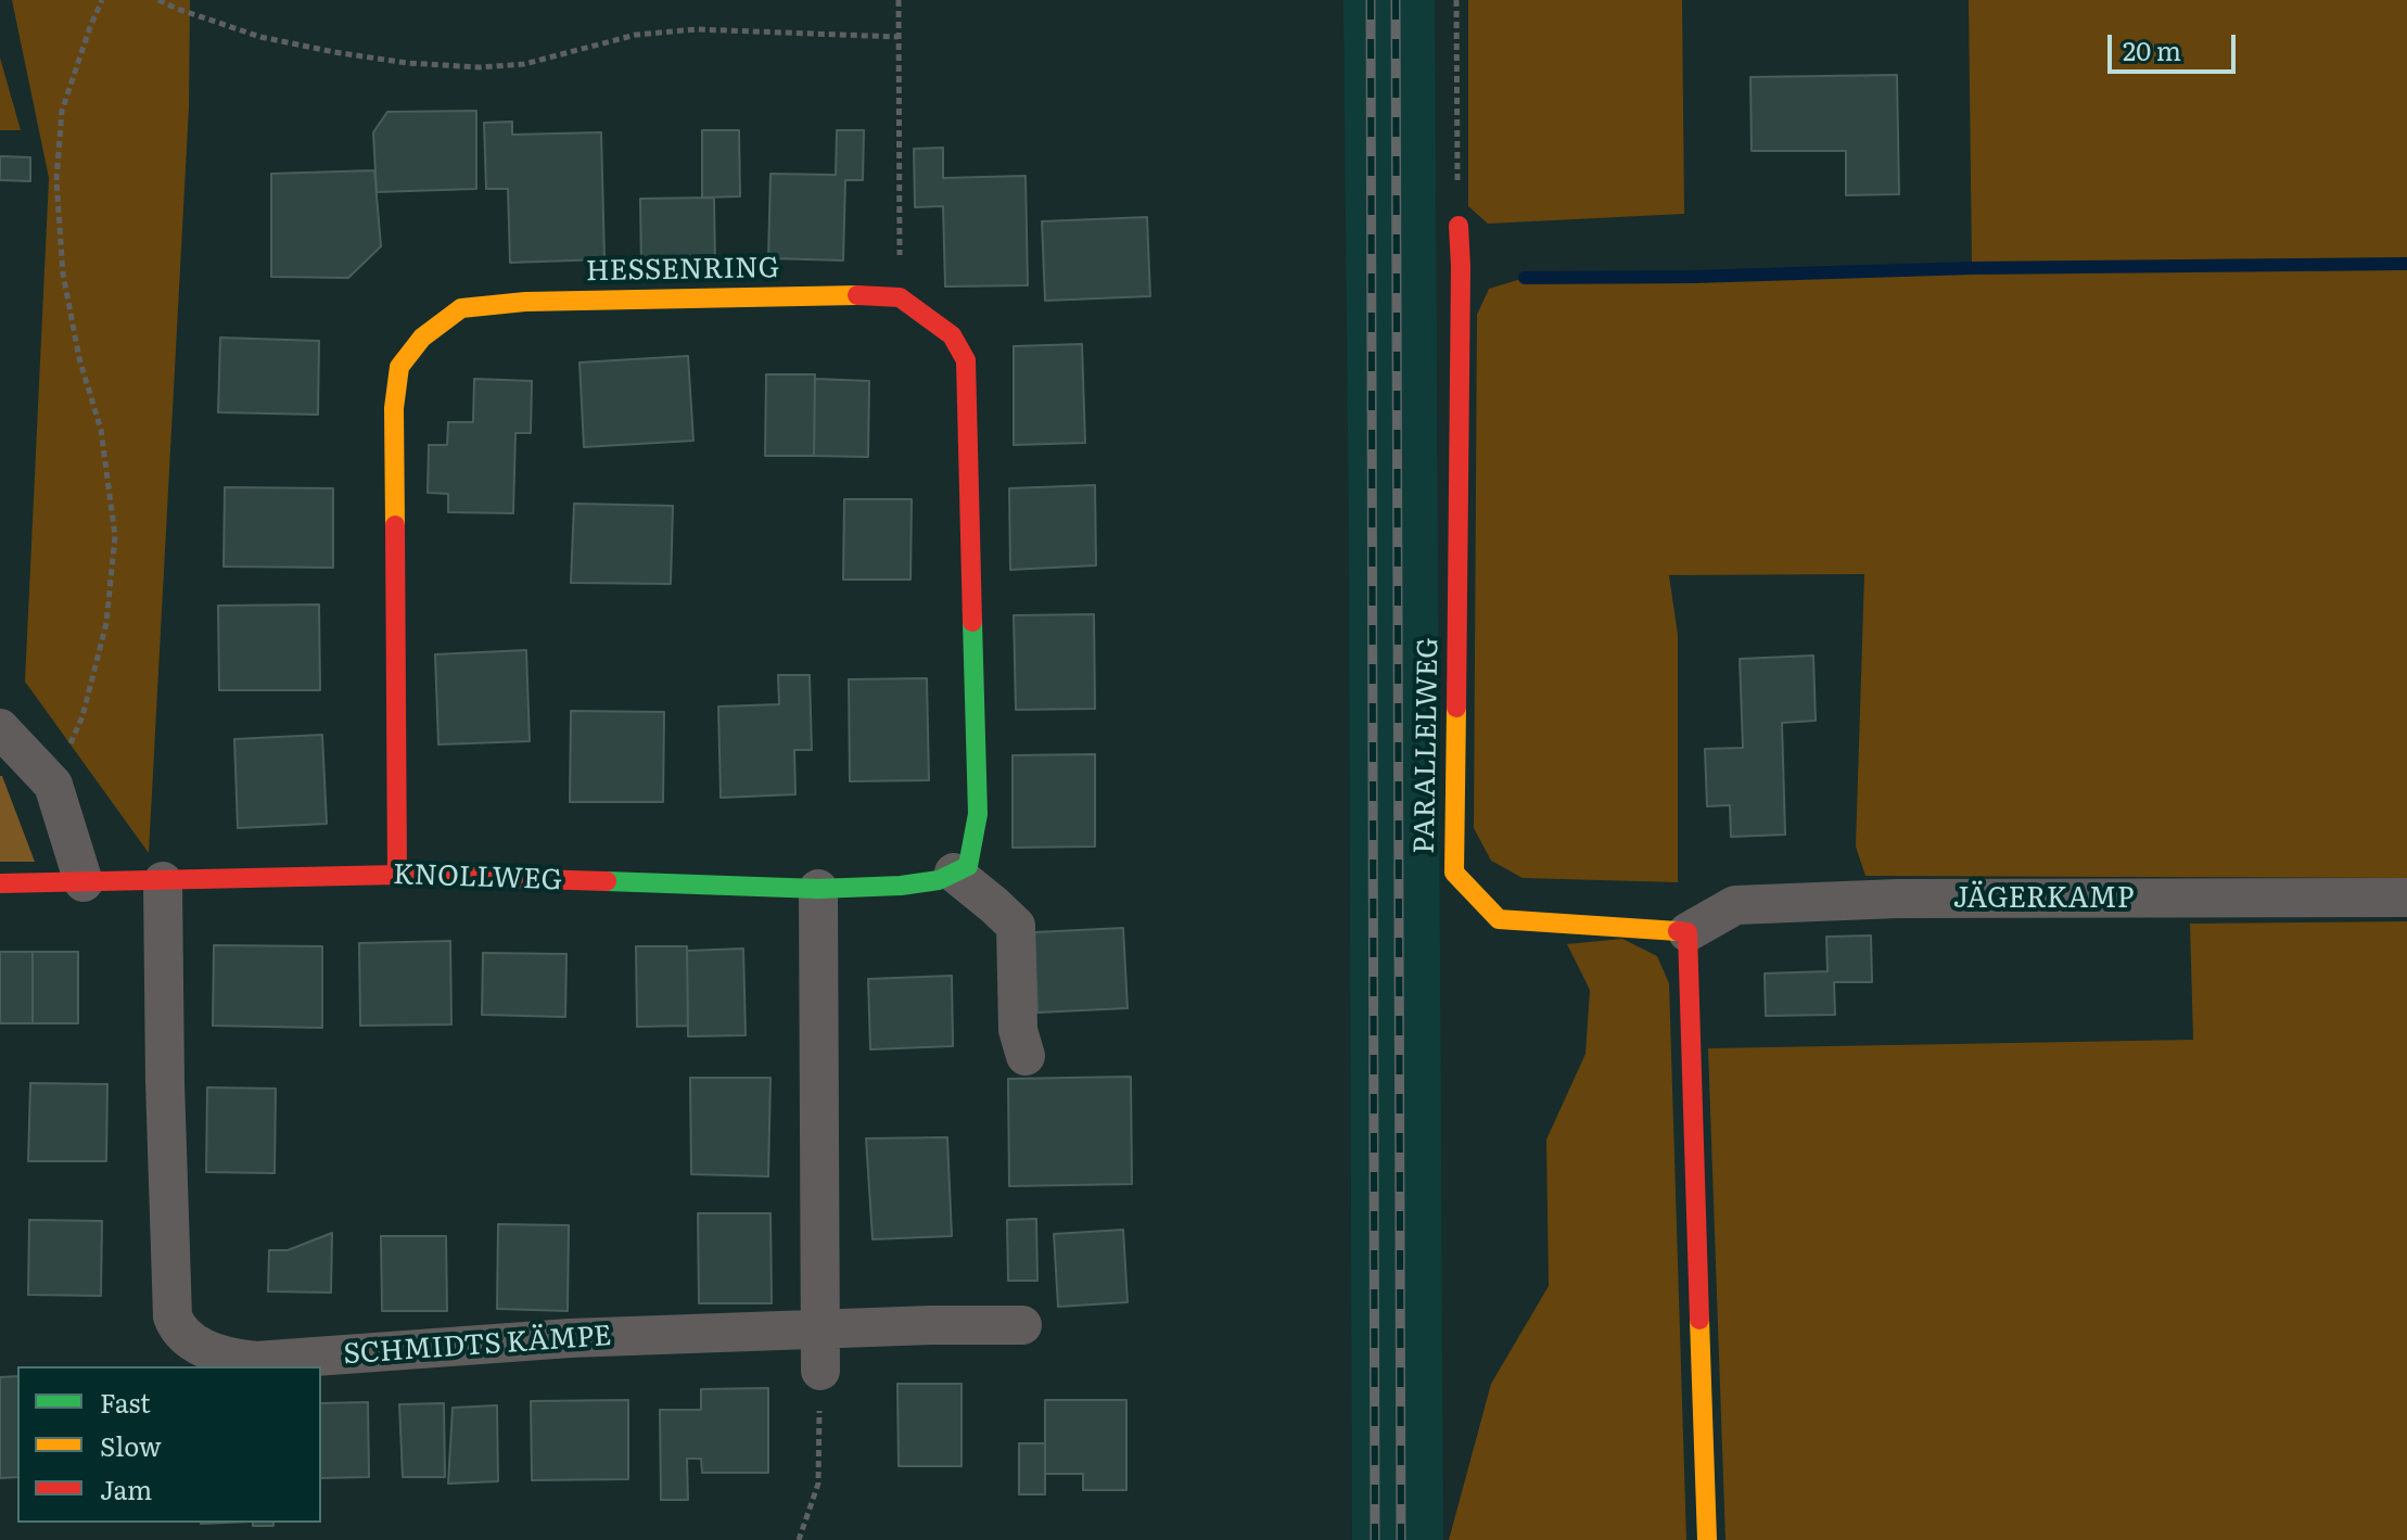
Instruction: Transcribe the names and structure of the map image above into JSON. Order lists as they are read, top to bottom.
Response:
{
  "streets": {
    "street": [
      "HESSENRING",
      "PARALLELWEG",
      "KNOLLWEG",
      "JÄGERKAMP",
      "SCHMIDTS KÄMPE"
    ]
  },
  "crossings": [
    ["HESSENRING", "KNOLLWEG"],
    ["PARALLELWEG", "JÄGERKAMP"],
    ["KNOLLWEG", "SCHMIDTS KÄMPE"]
  ],
  "legend": ["Fast", "Slow", "Jam"],
  "scale_bar": "20 m"
}
